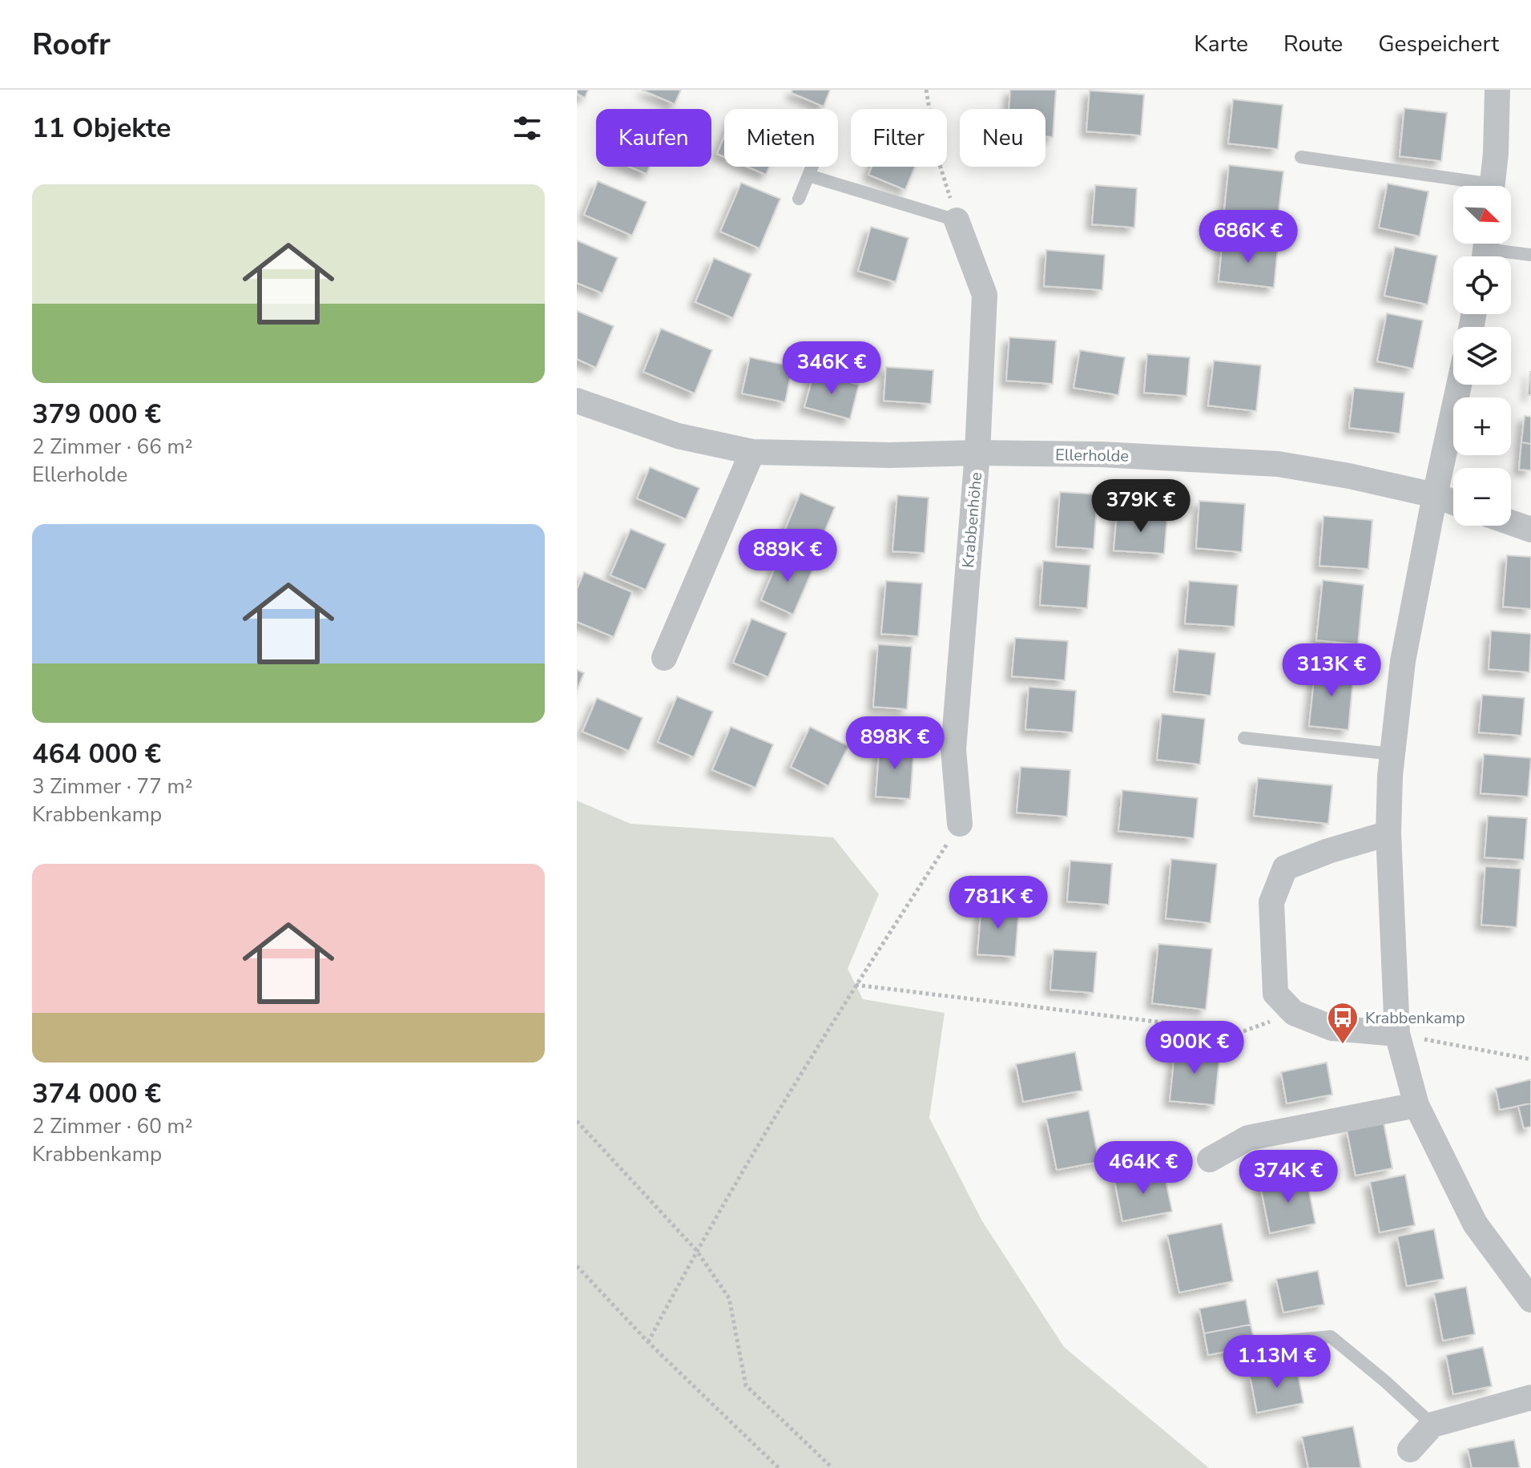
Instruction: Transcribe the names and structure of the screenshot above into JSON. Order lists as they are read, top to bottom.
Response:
{
  "streets": {
    "street": ["Ellerholde", "Krabbenhöhe"]
  },
  "crossings": [
    ["Ellerholde", "Krabbenhöhe"]
  ],
  "places": {
    "bus stop": ["Krabbenkamp"]
  },
  "north": "bottom right",
  "page": {
    "header": "Roofr",
    "nav": ["Karte", "Route", "Gespeichert"],
    "heading": "11 Objekte",
    "chip": [
      "Kaufen",
      "Mieten",
      "Filter",
      "Neu"
    ],
    "list": [
      {
        "name": "379 000 €",
        "note": "2 Zimmer · 66 m² · Ellerholde"
      },
      {
        "name": "464 000 €",
        "note": "3 Zimmer · 77 m² · Krabbenkamp"
      },
      {
        "name": "374 000 €",
        "note": "2 Zimmer · 60 m² · Krabbenkamp"
      }
    ],
    "map_buttons": ["+", "−"],
    "price": [
      "686K €",
      "346K €",
      "379K €",
      "889K €",
      "313K €",
      "898K €",
      "781K €",
      "900K €",
      "464K €",
      "374K €",
      "1.13M €"
    ]
  }
}
